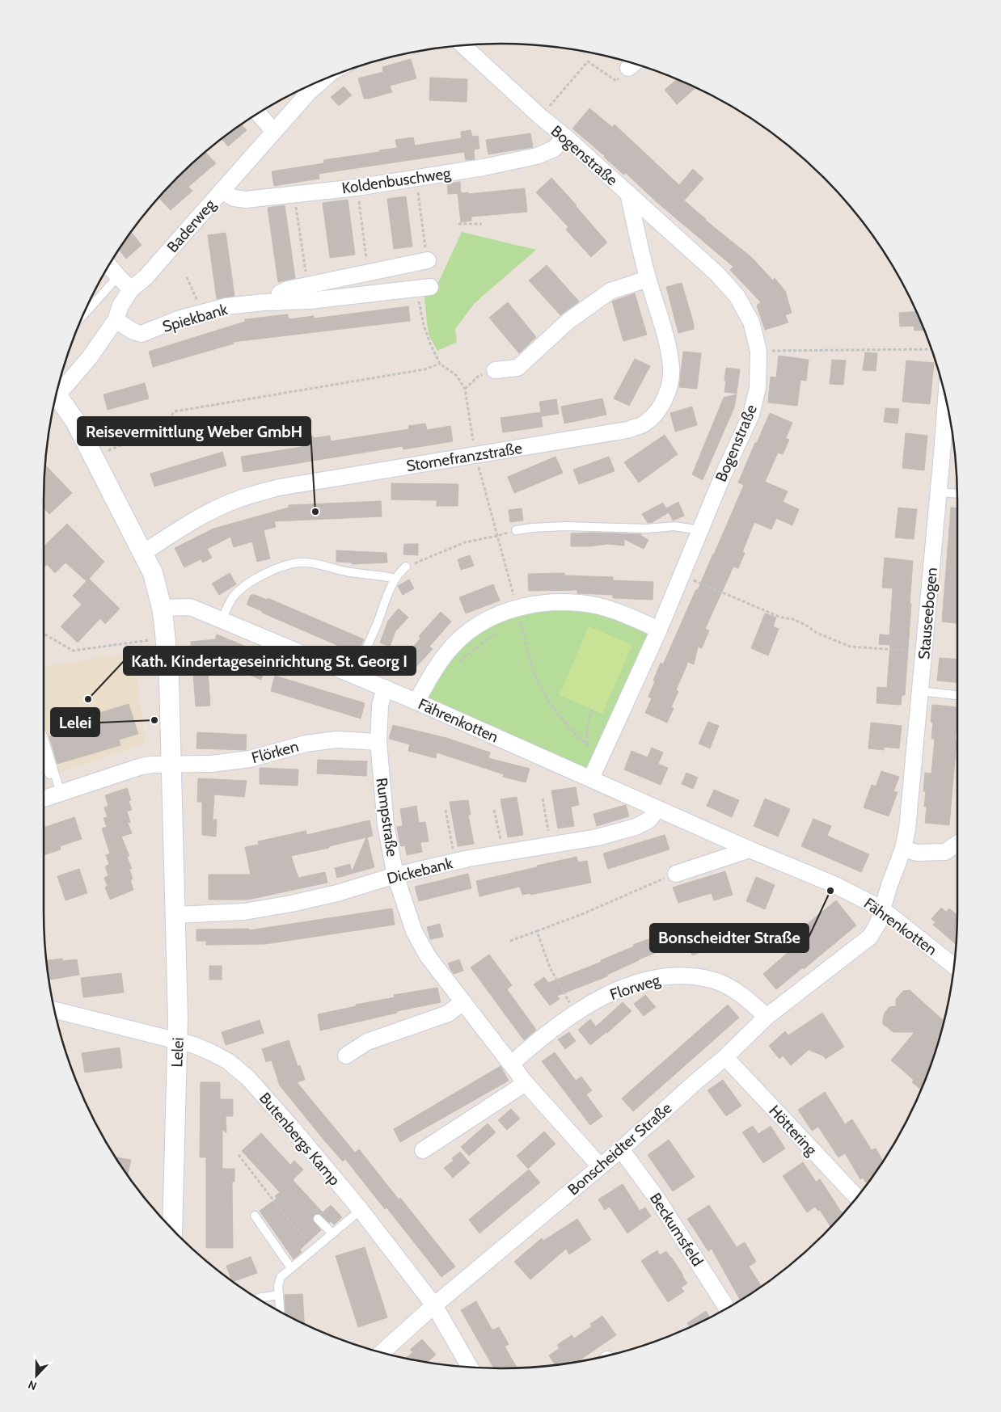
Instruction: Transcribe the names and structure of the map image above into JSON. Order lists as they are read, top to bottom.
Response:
{
  "streets": {
    "street": [
      "Bogenstraße",
      "Koldenbuschweg",
      "Baderweg",
      "Spiekbank",
      "Stornefranzstraße",
      "Stauseebogen",
      "Fährenkotten",
      "Flörken",
      "Rumpstraße",
      "Dickebank",
      "Florweg",
      "Lelei",
      "Höttering",
      "Butenbergs Kamp",
      "Bonscheidter Straße",
      "Beckumsfeld"
    ]
  },
  "crossings": [
    ["Bogenstraße", "Koldenbuschweg"],
    ["Bogenstraße", "Stornefranzstraße"],
    ["Bogenstraße", "Fährenkotten"],
    ["Koldenbuschweg", "Baderweg"],
    ["Baderweg", "Spiekbank"],
    ["Stornefranzstraße", "Lelei"],
    ["Stauseebogen", "Bonscheidter Straße"],
    ["Fährenkotten", "Rumpstraße"],
    ["Fährenkotten", "Dickebank"],
    ["Fährenkotten", "Lelei"],
    ["Fährenkotten", "Bonscheidter Straße"],
    ["Flörken", "Rumpstraße"],
    ["Flörken", "Lelei"],
    ["Rumpstraße", "Dickebank"],
    ["Rumpstraße", "Florweg"],
    ["Rumpstraße", "Bonscheidter Straße"],
    ["Dickebank", "Lelei"],
    ["Florweg", "Bonscheidter Straße"],
    ["Lelei", "Butenbergs Kamp"],
    ["Höttering", "Bonscheidter Straße"],
    ["Butenbergs Kamp", "Bonscheidter Straße"],
    ["Bonscheidter Straße", "Beckumsfeld"]
  ],
  "places": [
    "Reisevermittlung Weber GmbH",
    "Kath. Kindertageseinrichtung St. Georg I",
    "Lelei",
    "Bonscheidter Straße"
  ],
  "north": "bottom"
}
